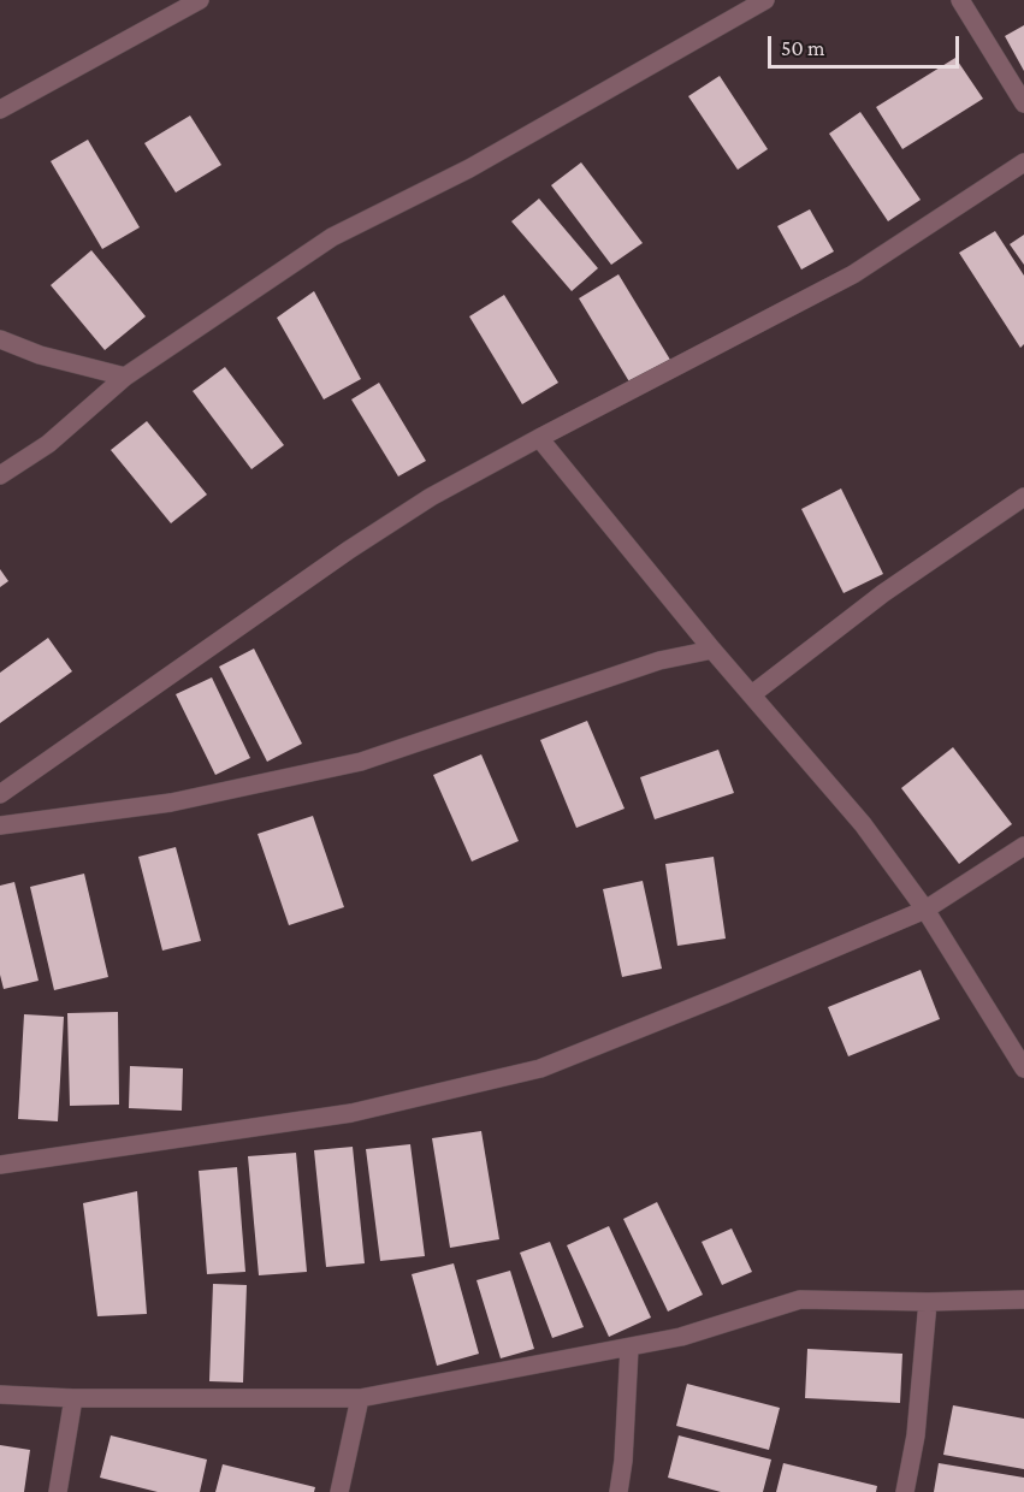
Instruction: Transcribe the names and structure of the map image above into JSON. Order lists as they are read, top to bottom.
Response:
{
  "scale_bar": "50 m"
}
